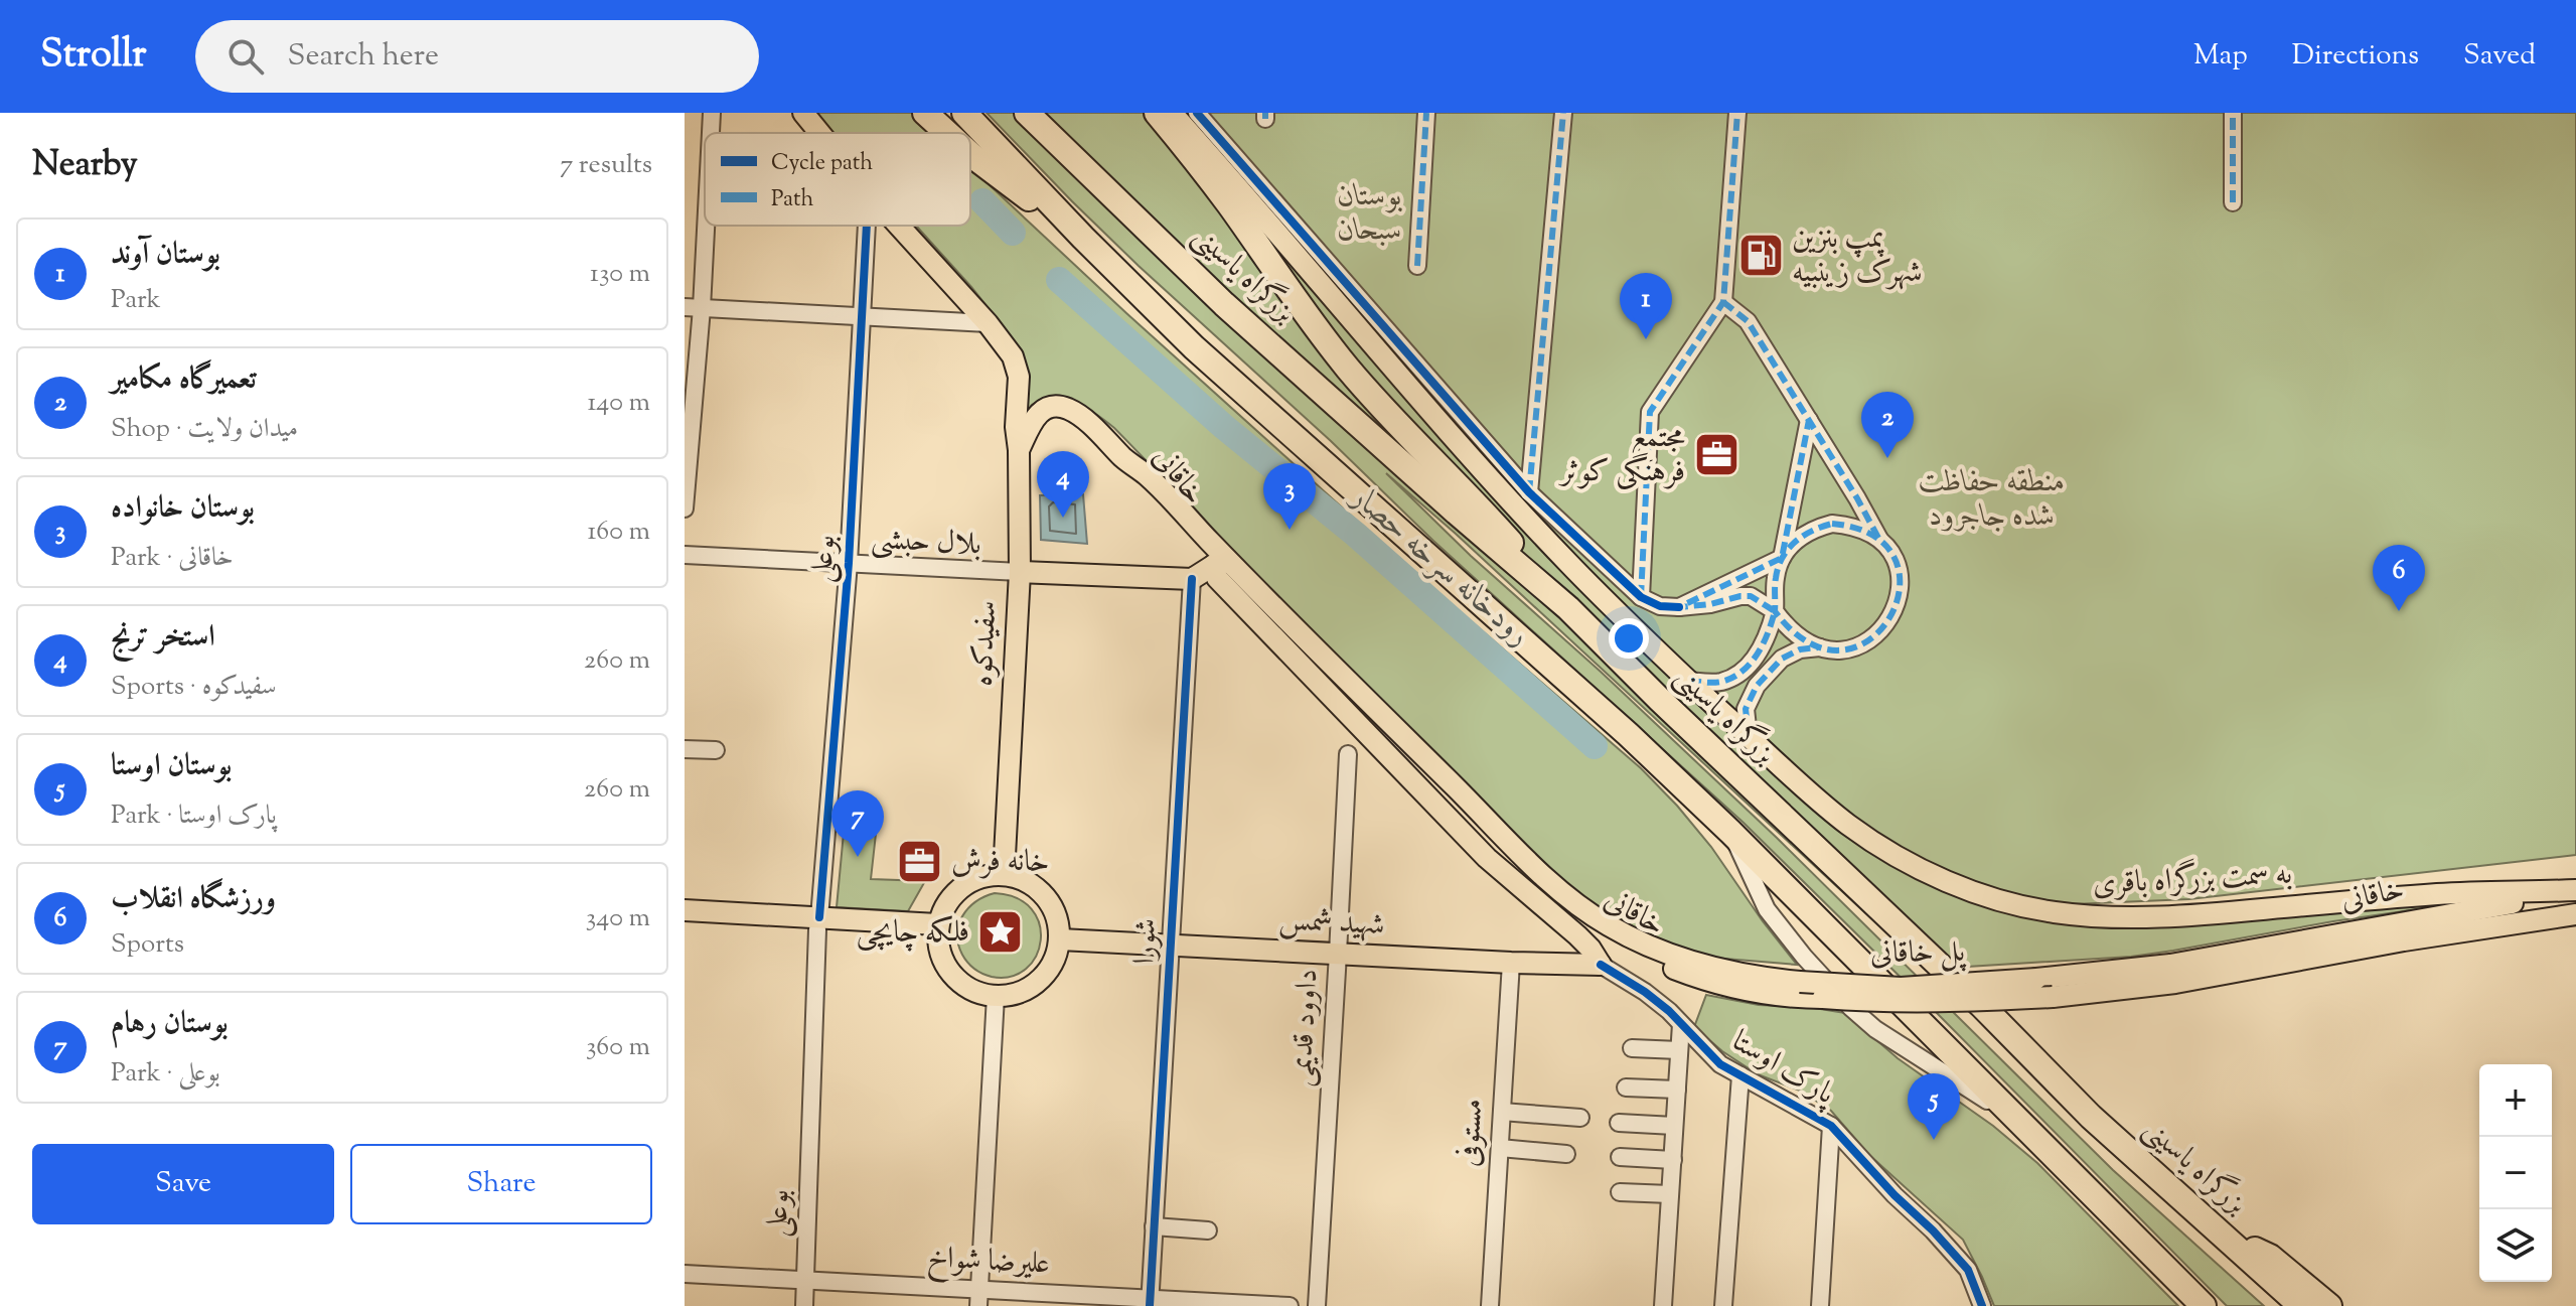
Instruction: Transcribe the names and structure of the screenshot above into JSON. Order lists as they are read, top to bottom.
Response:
{
  "streets": {
    "highway": ["بزرگراه یاسینی"],
    "main road": [
      "خاقانی",
      "بلال حبشی",
      "سفیدکوه",
      "به سمت بزرگراه باقری",
      "شهید شمس",
      "پل خاقانی"
    ],
    "street": [
      "بوعلی",
      "شورا",
      "داوود قدیمی",
      "پارک اوستا",
      "مستوفی",
      "علیرضا شواخ"
    ]
  },
  "crossings": [
    ["خاقانی", "به سمت بزرگراه باقری"],
    ["خاقانی", "پل خاقانی"],
    ["بلال حبشی", "بوعلی"],
    ["بلال حبشی", "سفیدکوه"],
    ["بلال حبشی", "شورا"],
    ["بوعلی", "علیرضا شواخ"],
    ["سفیدکوه", "شهید شمس"],
    ["شهید شمس", "شورا"],
    ["شهید شمس", "داوود قدیمی"],
    ["شهید شمس", "پارک اوستا"],
    ["شهید شمس", "مستوفی"],
    ["شورا", "علیرضا شواخ"]
  ],
  "water": ["رودخانه سرخه حصار"],
  "parks": ["بوستان سبحان", "منطقه حفاظت شده جاجرود"],
  "places": {
    "fuel station": ["پمپ بنزین شهرک زینبیه"],
    "office": ["مجتمع فرهنگی کوثر", "خانه فرش"],
    "place": ["فلکه چایچی"]
  },
  "legend": ["Cycle path", "Path"],
  "page": {
    "header": "Strollr",
    "search": "Search here",
    "nav": ["Map", "Directions", "Saved"],
    "heading": ["Nearby", "7 results"],
    "list": [
      {
        "mark": "1",
        "name": "بوستان آوند",
        "note": "Park",
        "value": "130 m"
      },
      {
        "mark": "2",
        "name": "تعمیرگاه مکامیر",
        "note": "Shop · میدان ولایت",
        "value": "140 m"
      },
      {
        "mark": "3",
        "name": "بوستان خانواده",
        "note": "Park · خاقانی",
        "value": "160 m"
      },
      {
        "mark": "4",
        "name": "استخر ترنج",
        "note": "Sports · سفیدکوه",
        "value": "260 m"
      },
      {
        "mark": "5",
        "name": "بوستان اوستا",
        "note": "Park · پارک اوستا",
        "value": "260 m"
      },
      {
        "mark": "6",
        "name": "ورزشگاه انقلاب",
        "note": "Sports",
        "value": "340 m"
      },
      {
        "mark": "7",
        "name": "بوستان رهام",
        "note": "Park · بوعلی",
        "value": "360 m"
      }
    ],
    "pins": [
      "1",
      "2",
      "4",
      "3",
      "6",
      "7",
      "5"
    ],
    "map_buttons": ["+", "−"],
    "buttons": ["Save", "Share"]
  }
}
